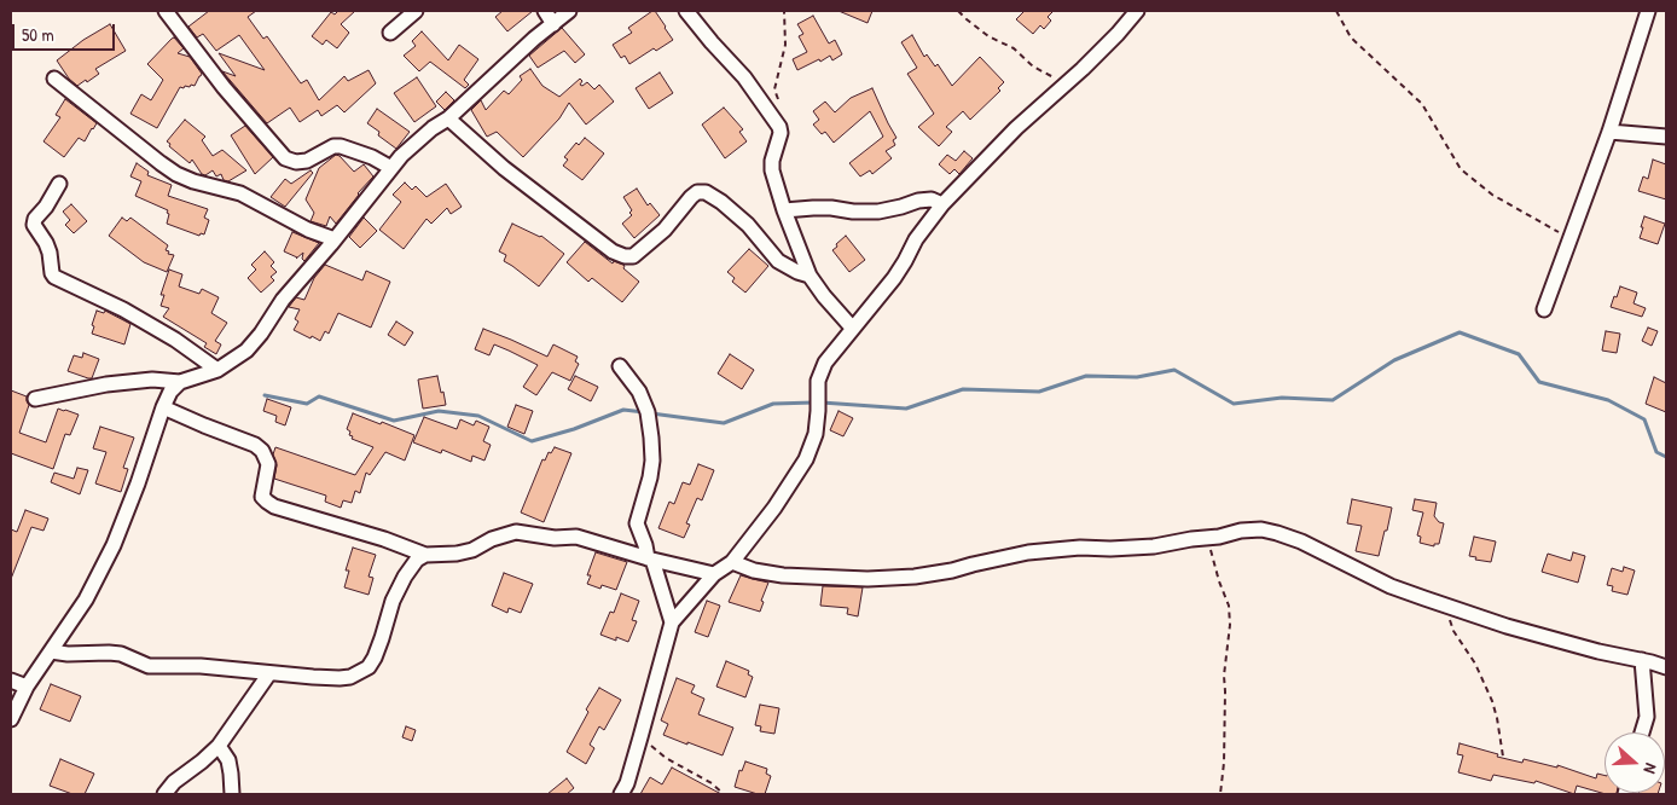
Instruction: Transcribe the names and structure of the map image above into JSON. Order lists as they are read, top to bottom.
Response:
{
  "scale_bar": "50 m",
  "north": "right"
}
